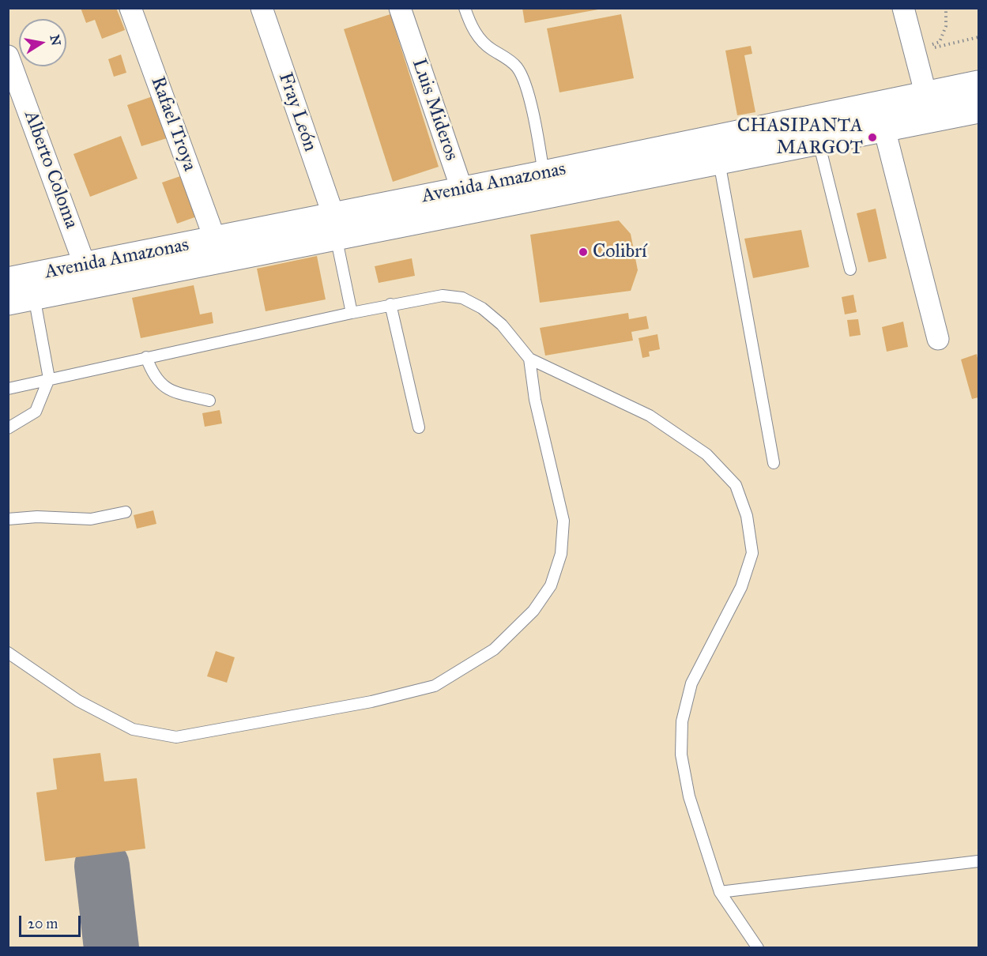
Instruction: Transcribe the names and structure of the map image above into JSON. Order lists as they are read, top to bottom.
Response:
{
  "streets": {
    "main road": ["Avenida Amazonas"],
    "street": [
      "Luis Mideros",
      "Fray León",
      "Rafael Troya",
      "Alberto Coloma"
    ]
  },
  "crossings": [
    ["Luis Mideros", "Avenida Amazonas"],
    ["Fray León", "Avenida Amazonas"],
    ["Rafael Troya", "Avenida Amazonas"],
    ["Alberto Coloma", "Avenida Amazonas"]
  ],
  "places": ["CHASIPANTA MARGOT", "Colibrí"],
  "scale_bar": "20 m",
  "north": "right"
}
